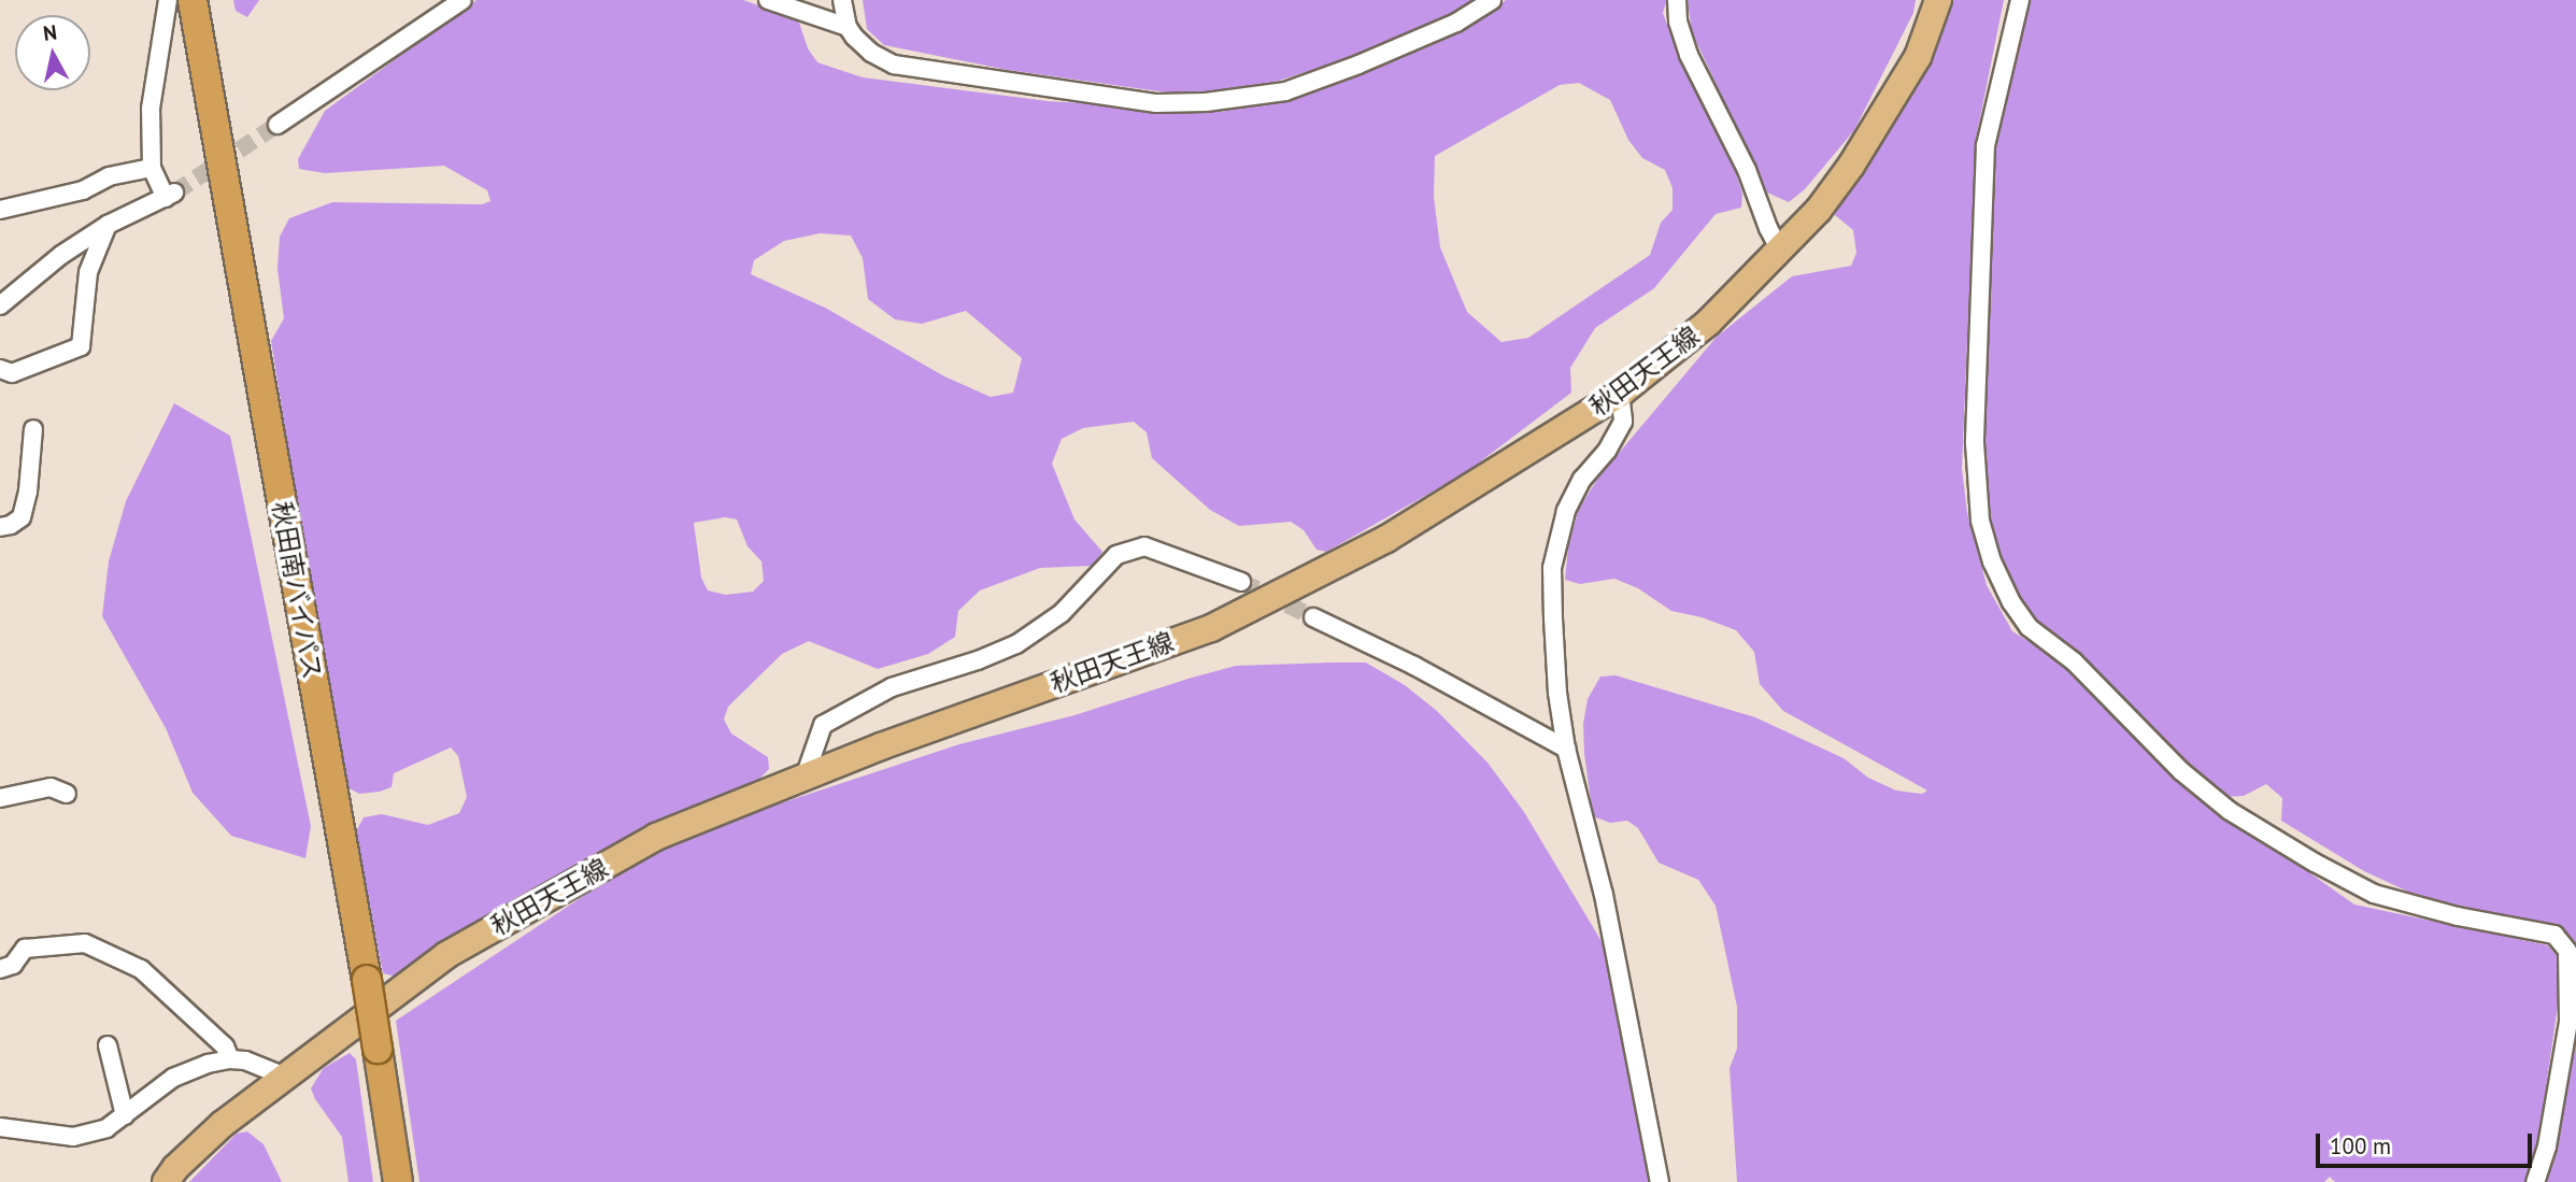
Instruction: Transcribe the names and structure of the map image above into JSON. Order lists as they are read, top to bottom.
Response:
{
  "streets": {
    "highway": ["秋田南バイパス"],
    "main road": ["秋田天王線"]
  },
  "scale_bar": "100 m",
  "north": "top"
}
